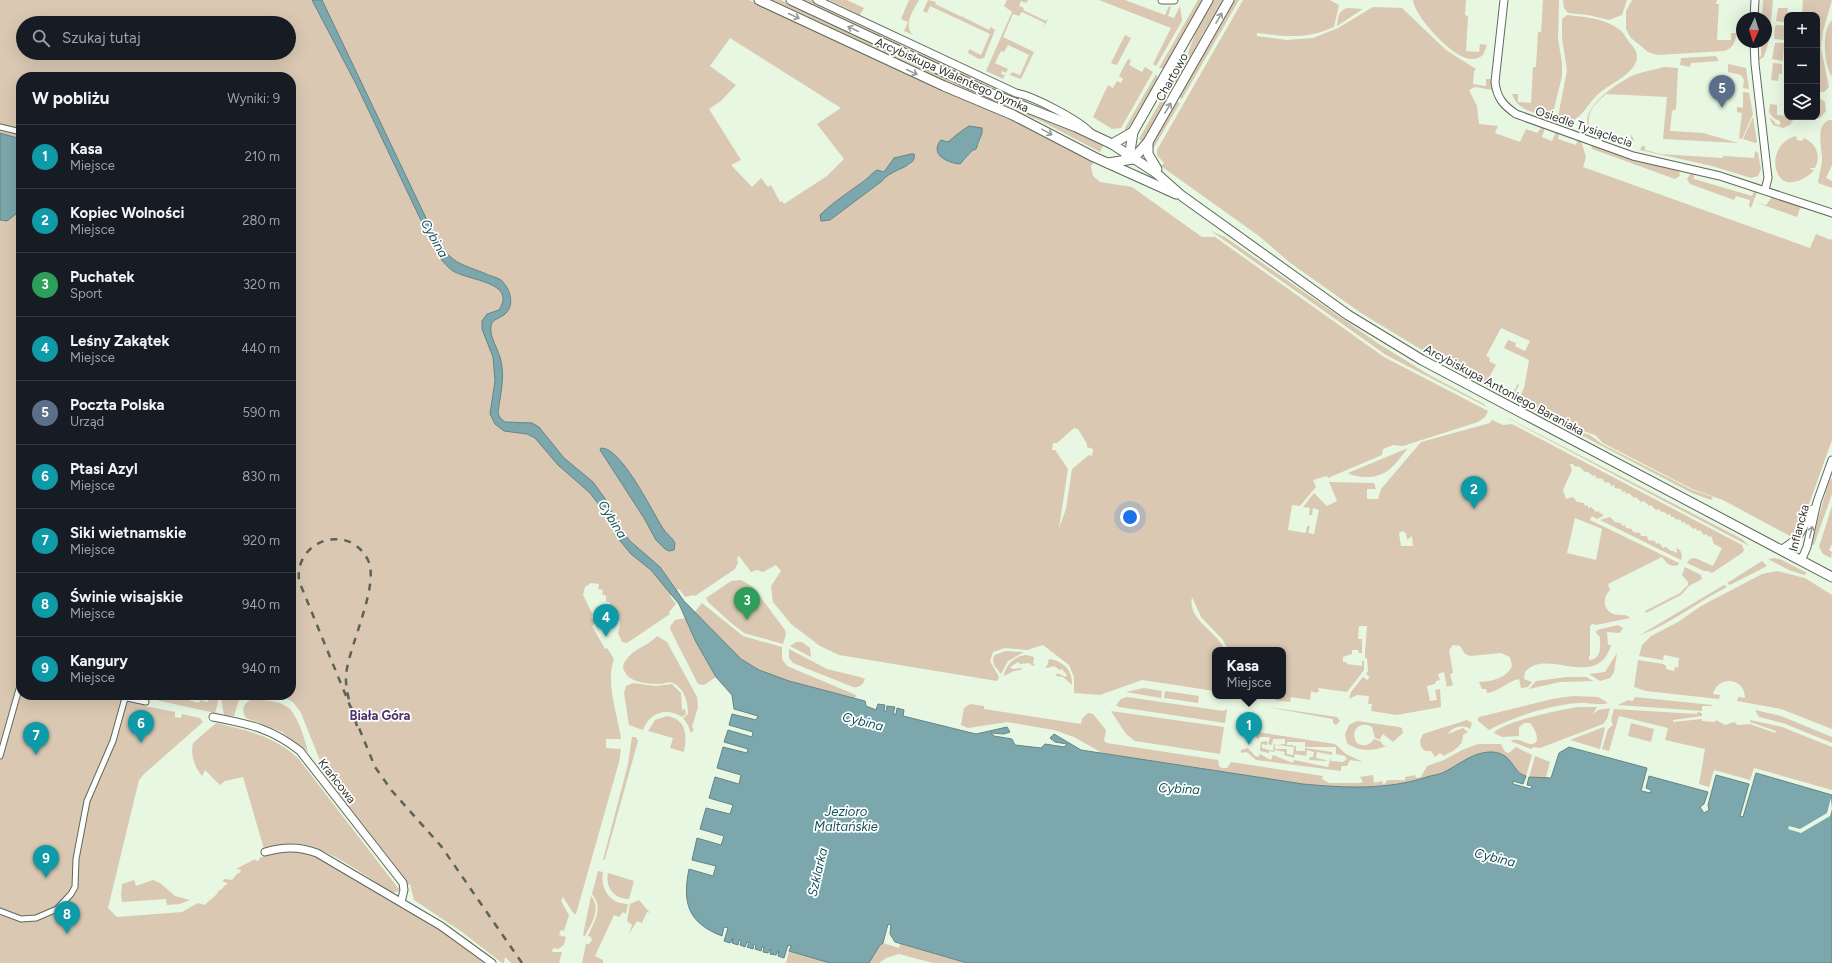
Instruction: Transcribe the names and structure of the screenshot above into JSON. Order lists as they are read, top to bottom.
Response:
{
  "streets": {
    "street": [
      "Arcybiskupa Walentego Dymka",
      "Chartowo",
      "Osiedle Tysiąclecia",
      "Arcybiskupa Antoniego Baraniaka",
      "Inflancka",
      "Krańcowa"
    ]
  },
  "crossings": [
    ["Arcybiskupa Walentego Dymka", "Chartowo"],
    ["Arcybiskupa Walentego Dymka", "Arcybiskupa Antoniego Baraniaka"],
    ["Chartowo", "Arcybiskupa Antoniego Baraniaka"],
    ["Arcybiskupa Antoniego Baraniaka", "Inflancka"]
  ],
  "one_way": ["Inflancka"],
  "districts": ["Biała Góra"],
  "water": ["Cybina", "Jezioro Maltańskie", "Szklarka"],
  "north": "bottom",
  "page": {
    "map_buttons": ["+", "−"],
    "search": "Szukaj tutaj",
    "heading": ["W pobliżu", "Wyniki: 9"],
    "pins": [
      "5",
      "2",
      "3",
      "4",
      "6",
      "1",
      "7",
      "9",
      "8"
    ],
    "list": [
      {
        "mark": "1",
        "name": "Kasa",
        "note": "Miejsce",
        "value": "210 m"
      },
      {
        "mark": "2",
        "name": "Kopiec Wolności",
        "note": "Miejsce",
        "value": "280 m"
      },
      {
        "mark": "3",
        "name": "Puchatek",
        "note": "Sport",
        "value": "320 m"
      },
      {
        "mark": "4",
        "name": "Leśny Zakątek",
        "note": "Miejsce",
        "value": "440 m"
      },
      {
        "mark": "5",
        "name": "Poczta Polska",
        "note": "Urząd",
        "value": "590 m"
      },
      {
        "mark": "6",
        "name": "Ptasi Azyl",
        "note": "Miejsce",
        "value": "830 m"
      },
      {
        "mark": "7",
        "name": "Siki wietnamskie",
        "note": "Miejsce",
        "value": "920 m"
      },
      {
        "mark": "8",
        "name": "Świnie wisajskie",
        "note": "Miejsce",
        "value": "940 m"
      },
      {
        "mark": "9",
        "name": "Kangury",
        "note": "Miejsce",
        "value": "940 m"
      }
    ],
    "popup": ["Kasa", "Miejsce"]
  }
}
